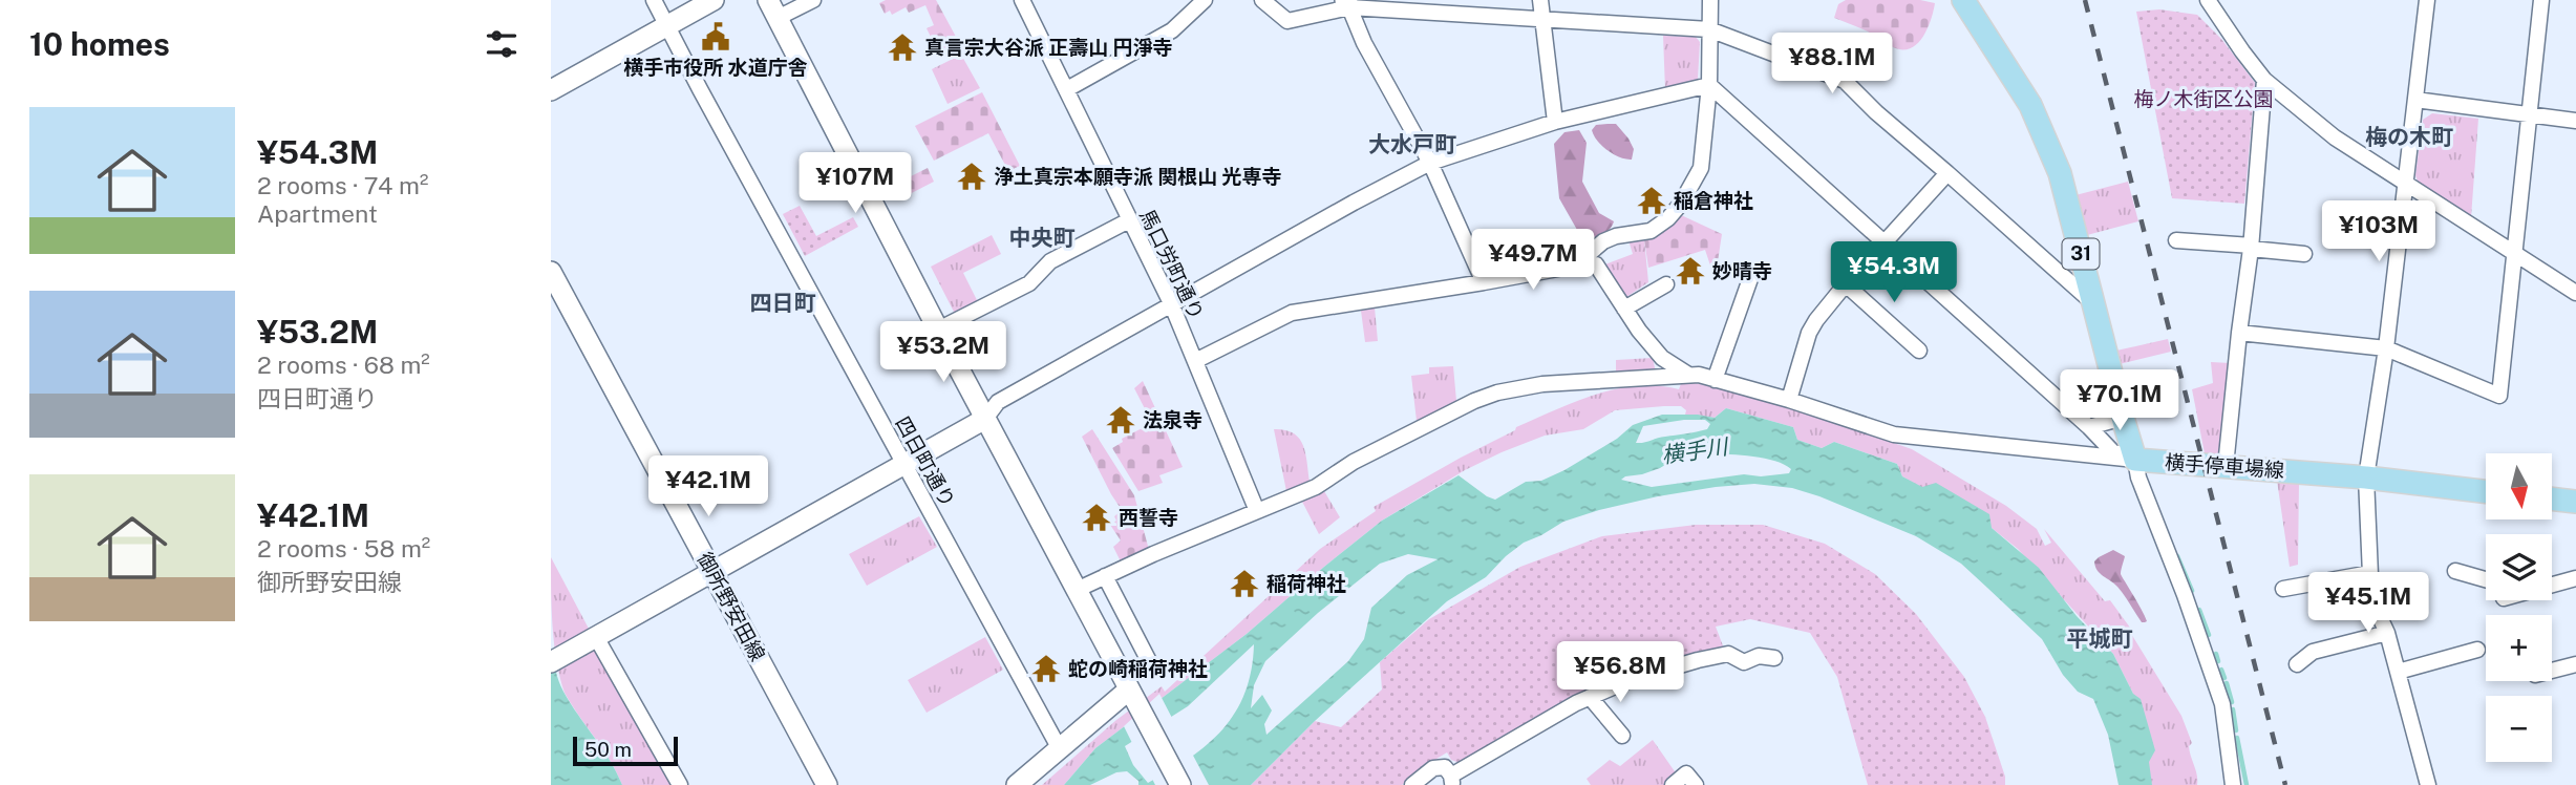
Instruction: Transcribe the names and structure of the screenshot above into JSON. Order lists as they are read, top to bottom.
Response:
{
  "streets": {
    "main road": ["31", "横手停車場線"],
    "street": ["馬口労町通り", "四日町通り", "御所野安田線"]
  },
  "districts": [
    "梅の木町",
    "大水戸町",
    "中央町",
    "四日町",
    "平城町"
  ],
  "water": ["横手川"],
  "parks": ["梅ノ木街区公園"],
  "places": {
    "public building": ["横手市役所 水道庁舎"],
    "temple": [
      "真言宗大谷派 正壽山 円淨寺",
      "浄土真宗本願寺派 関根山 光専寺",
      "稲倉神社",
      "妙晴寺",
      "法泉寺",
      "西誓寺",
      "稲荷神社",
      "蛇の崎稲荷神社"
    ]
  },
  "scale_bar": "50 m",
  "north": "bottom",
  "page": {
    "heading": "10 homes",
    "price": [
      "¥88.1M",
      "¥107M",
      "¥103M",
      "¥49.7M",
      "¥54.3M",
      "¥53.2M",
      "¥70.1M",
      "¥42.1M",
      "¥45.1M",
      "¥56.8M"
    ],
    "list": [
      {
        "name": "¥54.3M",
        "note": "2 rooms · 74 m² · Apartment"
      },
      {
        "name": "¥53.2M",
        "note": "2 rooms · 68 m² · 四日町通り"
      },
      {
        "name": "¥42.1M",
        "note": "2 rooms · 58 m² · 御所野安田線"
      }
    ],
    "map_buttons": ["+", "−"],
    "scale": "50 m"
  }
}
